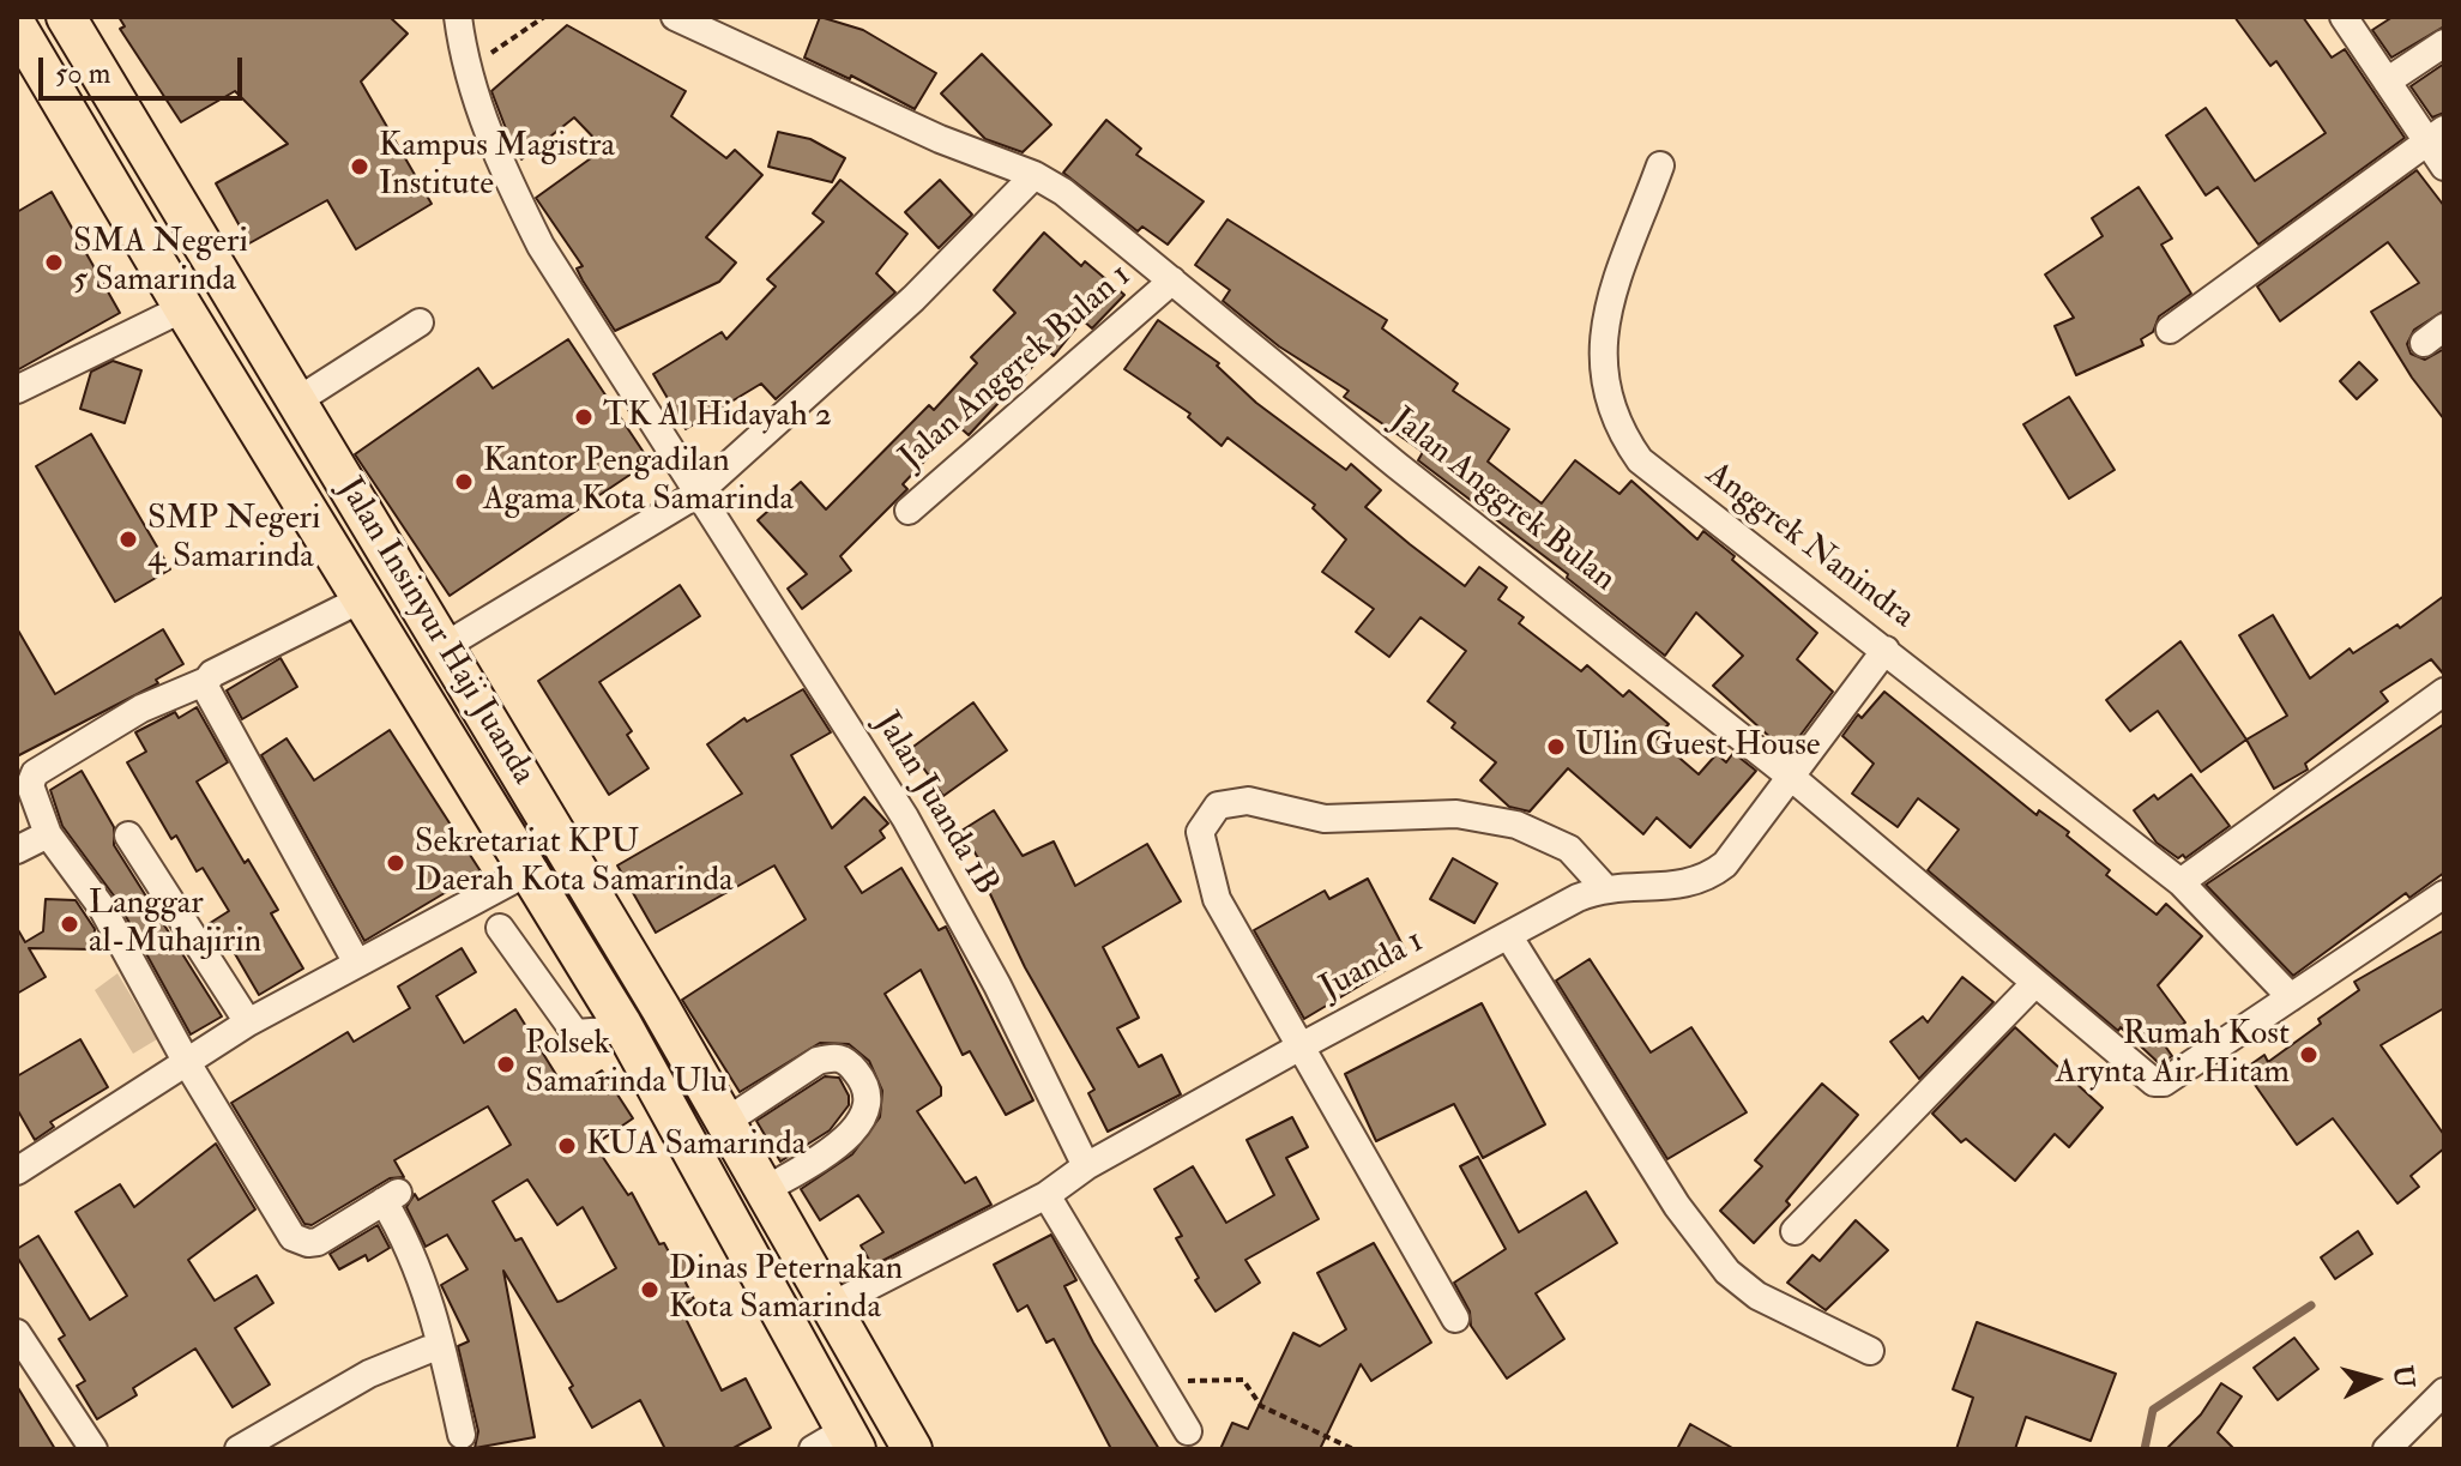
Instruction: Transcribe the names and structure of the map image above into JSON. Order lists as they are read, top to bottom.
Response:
{
  "streets": {
    "highway": ["Jalan Insinyur Haji Juanda"],
    "street": [
      "Jalan Anggrek Bulan 1",
      "Jalan Anggrek Bulan",
      "Anggrek Nanindra",
      "Jalan Juanda 1B",
      "Juanda 1"
    ]
  },
  "crossings": [
    ["Jalan Anggrek Bulan 1", "Jalan Anggrek Bulan"],
    ["Jalan Anggrek Bulan", "Anggrek Nanindra"],
    ["Jalan Anggrek Bulan", "Juanda 1"],
    ["Anggrek Nanindra", "Juanda 1"],
    ["Jalan Insinyur Haji Juanda", "Juanda 1"],
    ["Jalan Juanda 1B", "Juanda 1"]
  ],
  "places": [
    "Kampus Magistra Institute",
    "SMA Negeri 5 Samarinda",
    "TK Al Hidayah 2",
    "Kantor Pengadilan Agama Kota Samarinda",
    "SMP Negeri 4 Samarinda",
    "Ulin Guest House",
    "Sekretariat KPU Daerah Kota Samarinda",
    "Langgar al-Muhajirin",
    "Rumah Kost Arynta Air Hitam",
    "Polsek Samarinda Ulu",
    "KUA Samarinda",
    "Dinas Peternakan Kota Samarinda"
  ],
  "scale_bar": "50 m",
  "north": "right"
}
